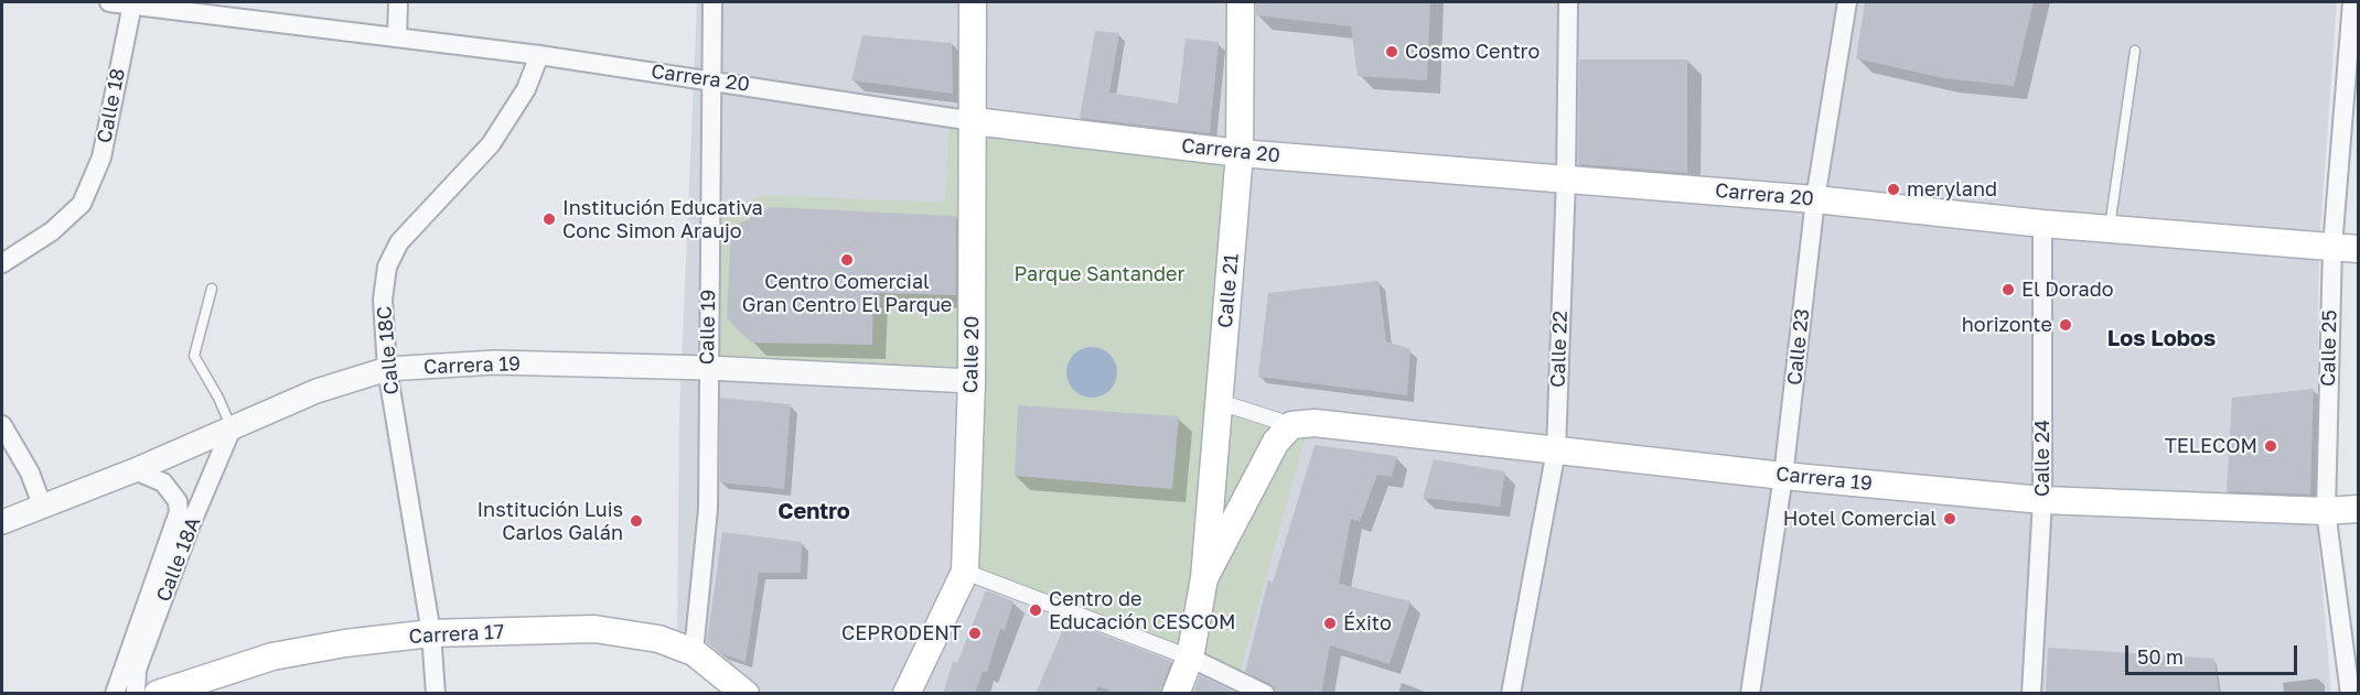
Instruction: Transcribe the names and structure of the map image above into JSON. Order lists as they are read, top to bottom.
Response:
{
  "streets": {
    "main road": [
      "Carrera 20",
      "Calle 21",
      "Calle 20",
      "Carrera 19",
      "Carrera 17"
    ],
    "street": [
      "Calle 18",
      "Calle 19",
      "Calle 23",
      "Calle 25",
      "Calle 22",
      "Calle 18C",
      "Calle 24",
      "Calle 18A"
    ]
  },
  "crossings": [
    ["Carrera 20", "Calle 18"],
    ["Carrera 20", "Calle 21"],
    ["Carrera 20", "Calle 19"],
    ["Carrera 20", "Calle 23"],
    ["Carrera 20", "Calle 25"],
    ["Carrera 20", "Calle 22"],
    ["Carrera 20", "Calle 18C"],
    ["Carrera 20", "Calle 20"],
    ["Carrera 20", "Calle 24"],
    ["Calle 21", "Carrera 19"],
    ["Calle 19", "Carrera 19"],
    ["Calle 19", "Carrera 17"],
    ["Calle 23", "Carrera 19"],
    ["Calle 25", "Carrera 19"],
    ["Calle 22", "Carrera 19"],
    ["Calle 18C", "Carrera 19"],
    ["Calle 18C", "Carrera 17"],
    ["Calle 20", "Carrera 19"],
    ["Carrera 19", "Calle 24"],
    ["Carrera 19", "Calle 18A"]
  ],
  "districts": ["Los Lobos", "Centro"],
  "parks": ["Parque Santander"],
  "places": [
    "Cosmo Centro",
    "meryland",
    "Institución Educativa Conc Simon Araujo",
    "Centro Comercial Gran Centro El Parque",
    "El Dorado",
    "horizonte",
    "TELECOM",
    "Hotel Comercial",
    "Institución Luis Carlos Galán",
    "Centro de Educación CESCOM",
    "Éxito",
    "CEPRODENT"
  ],
  "scale_bar": "50 m"
}
